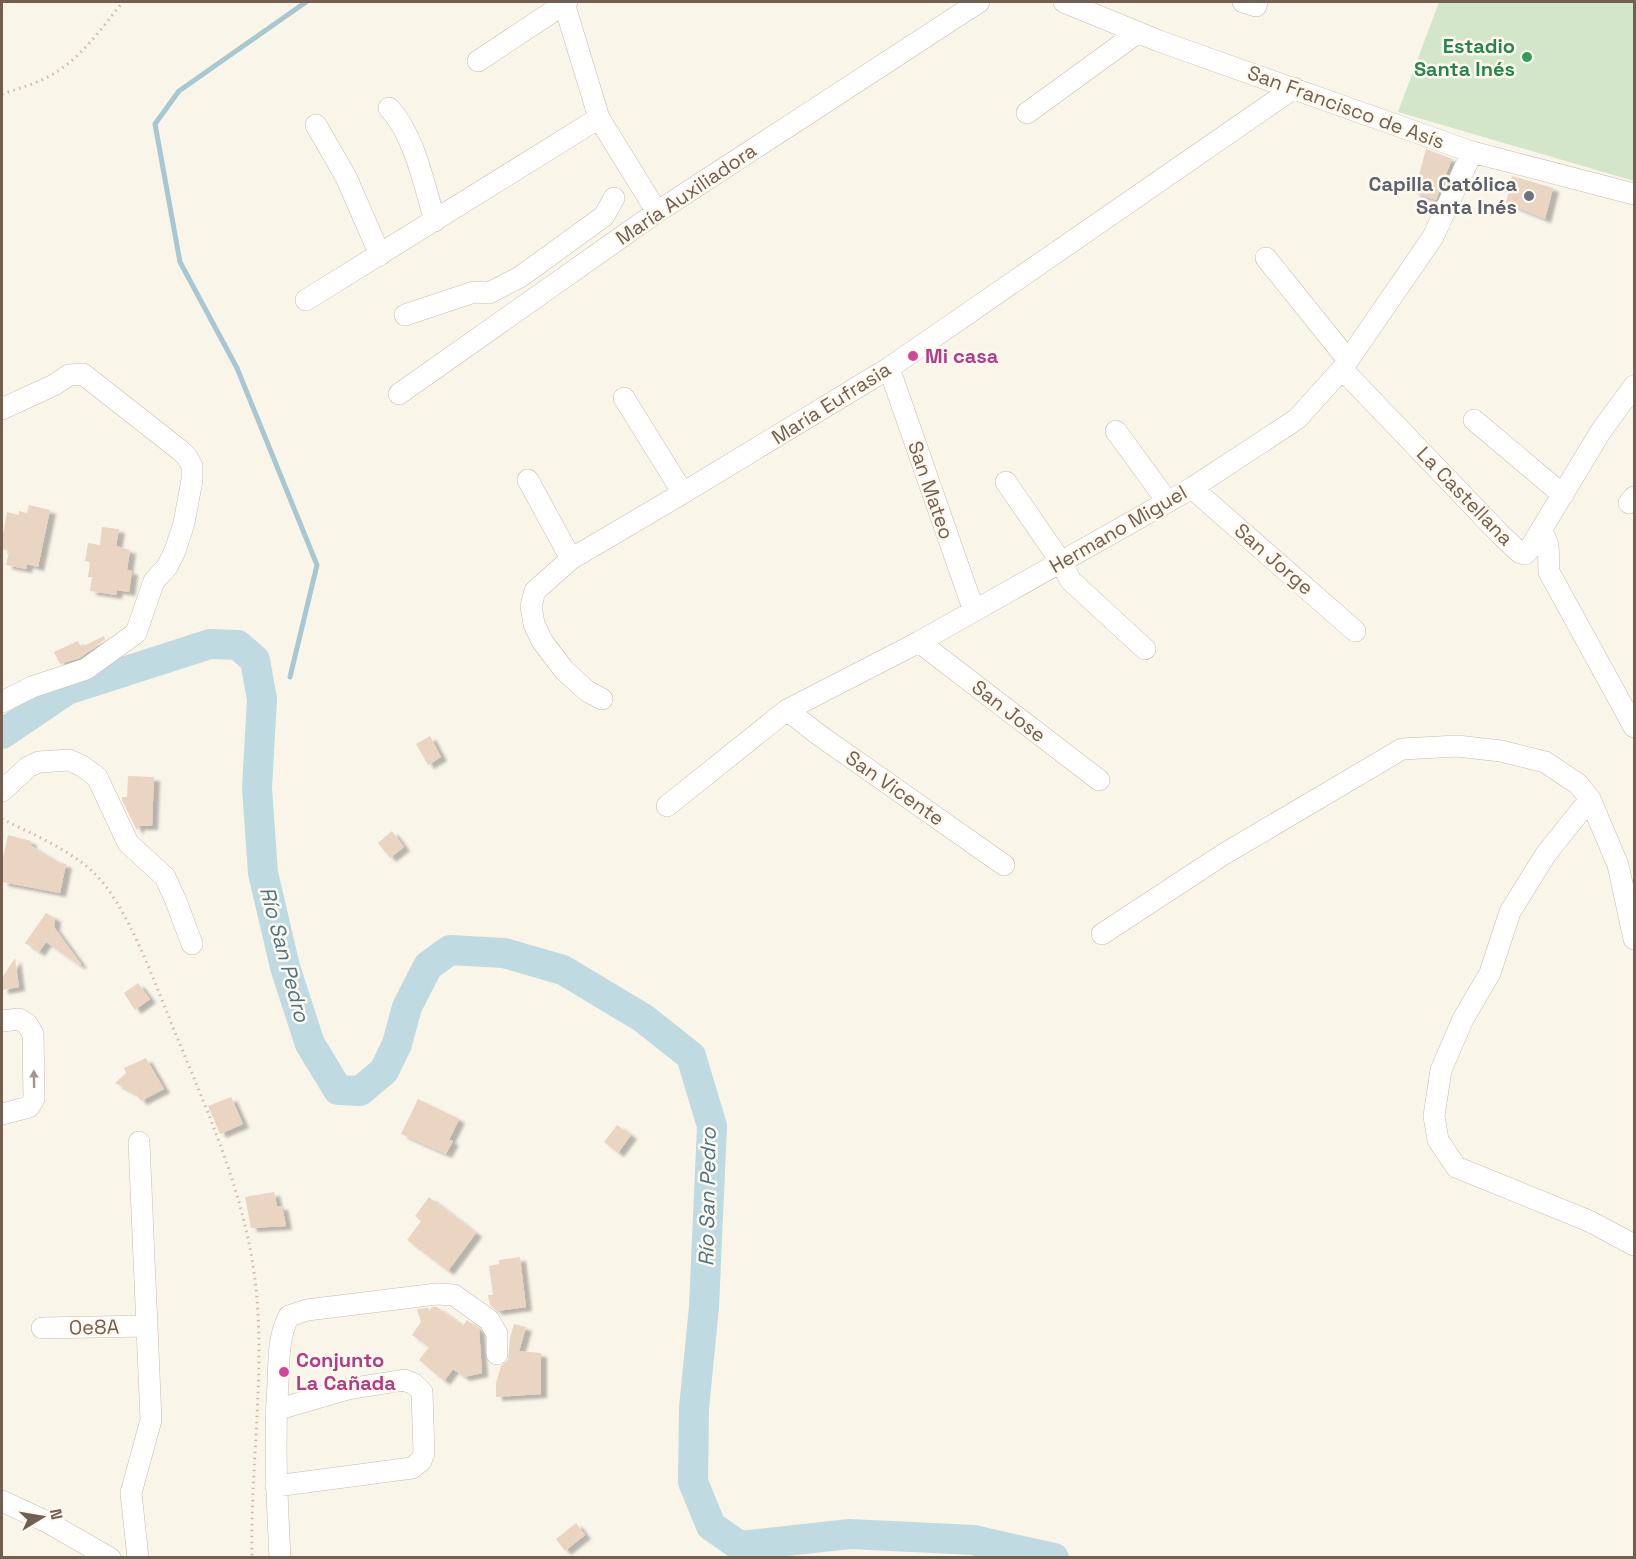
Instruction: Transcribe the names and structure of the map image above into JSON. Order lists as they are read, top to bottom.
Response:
{
  "streets": {
    "street": [
      "San Francisco de Asís",
      "María Auxiliadora",
      "María Eufrasia",
      "San Mateo",
      "La Castellana",
      "Hermano Miguel",
      "San Jorge",
      "San Jose",
      "San Vicente",
      "Oe8A"
    ]
  },
  "crossings": [
    ["San Francisco de Asís", "María Eufrasia"],
    ["San Francisco de Asís", "Hermano Miguel"],
    ["María Eufrasia", "San Mateo"],
    ["San Mateo", "Hermano Miguel"],
    ["La Castellana", "Hermano Miguel"],
    ["Hermano Miguel", "San Jorge"],
    ["Hermano Miguel", "San Jose"],
    ["Hermano Miguel", "San Vicente"]
  ],
  "water": ["Río San Pedro"],
  "places": [
    "Estadio Santa Inés",
    "Capilla Católica Santa Inés",
    "Mi casa",
    "Conjunto La Cañada"
  ],
  "north": "right"
}
